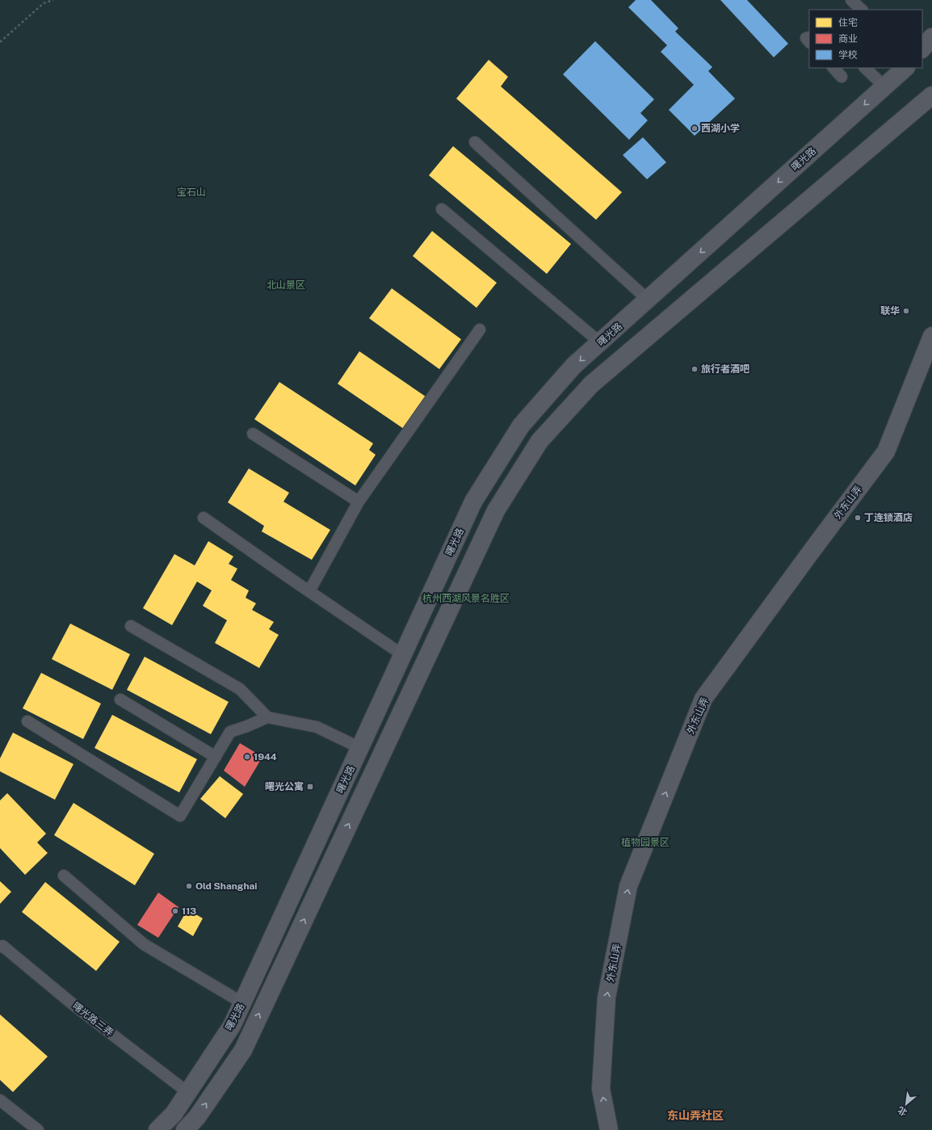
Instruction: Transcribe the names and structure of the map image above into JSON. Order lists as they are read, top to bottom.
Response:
{
  "streets": {
    "main road": ["曙光路", "外东山弄"],
    "lane": ["曙光路三弄"]
  },
  "crossings": [
    ["曙光路", "曙光路三弄"]
  ],
  "one_way": ["外东山弄"],
  "districts": ["东山弄社区"],
  "parks": [
    "宝石山",
    "北山景区",
    "杭州西湖风景名胜区",
    "植物园景区"
  ],
  "places": {
    "other": [
      "西湖小学",
      "联华",
      "旅行者酒吧",
      "丁连锁酒店",
      "1944",
      "Old Shanghai",
      "113"
    ],
    "transit": ["曙光公寓"]
  },
  "legend": ["住宅", "商业", "学校"],
  "north": "bottom left"
}
